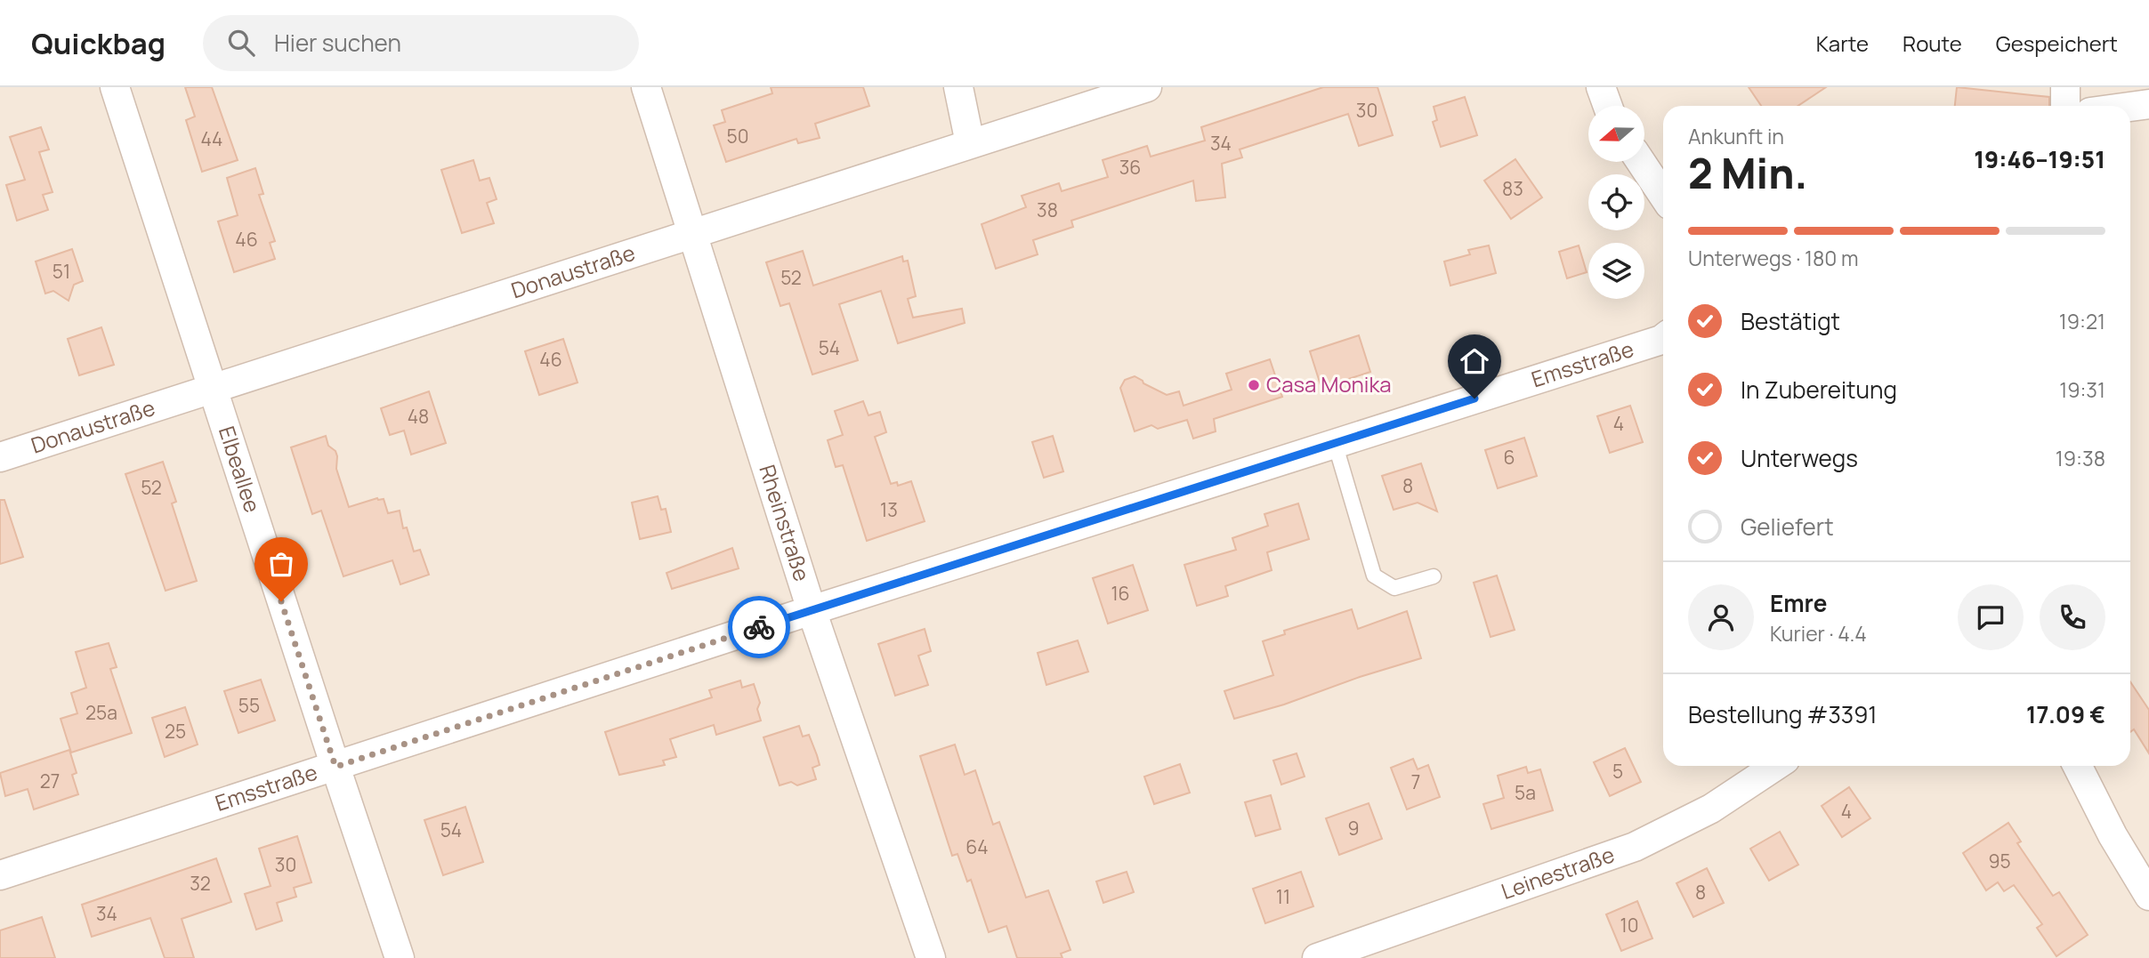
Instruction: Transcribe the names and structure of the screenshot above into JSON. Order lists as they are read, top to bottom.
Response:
{
  "streets": {
    "street": [
      "Donaustraße",
      "Emsstraße",
      "Elbeallee",
      "Rheinstraße",
      "Leinestraße"
    ]
  },
  "crossings": [
    ["Donaustraße", "Elbeallee"],
    ["Donaustraße", "Rheinstraße"],
    ["Emsstraße", "Elbeallee"],
    ["Emsstraße", "Rheinstraße"]
  ],
  "places": ["Casa Monika"],
  "house_numbers": [
    "30",
    "50",
    "44",
    "34",
    "36",
    "83",
    "38",
    "46",
    "51",
    "52",
    "54",
    "46",
    "48",
    "4",
    "6",
    "8",
    "52",
    "13",
    "16",
    "55",
    "25a",
    "25",
    "5",
    "27",
    "7",
    "5a",
    "4",
    "9",
    "54",
    "64",
    "95",
    "30",
    "32",
    "8",
    "11",
    "34",
    "10"
  ],
  "north": "left",
  "page": {
    "header": "Quickbag",
    "search": "Hier suchen",
    "nav": ["Karte", "Route", "Gespeichert"],
    "heading": ["2 Min.", "Ankunft in", "19:46–19:51"],
    "panel": [
      "Emre",
      "Kurier · 4.4",
      "Bestellung #3391",
      "17.09 €"
    ],
    "bar": "Unterwegs · 180 m",
    "list": [
      ["Bestätigt", "19:21"],
      ["In Zubereitung", "19:31"],
      ["Unterwegs", "19:38"],
      "Geliefert"
    ]
  }
}
